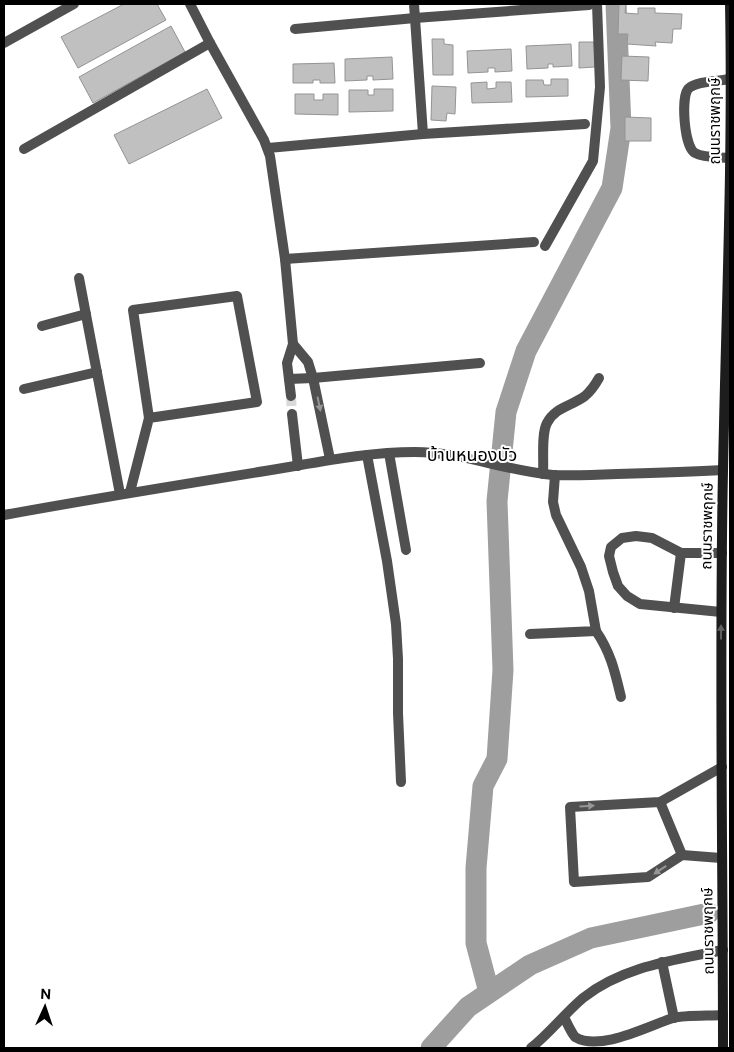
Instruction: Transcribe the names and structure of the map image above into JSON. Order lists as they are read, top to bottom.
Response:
{
  "streets": {
    "main road": ["ถนนราชพฤกษ์"]
  },
  "districts": ["บ้านหนองบัว"],
  "north": "top"
}
